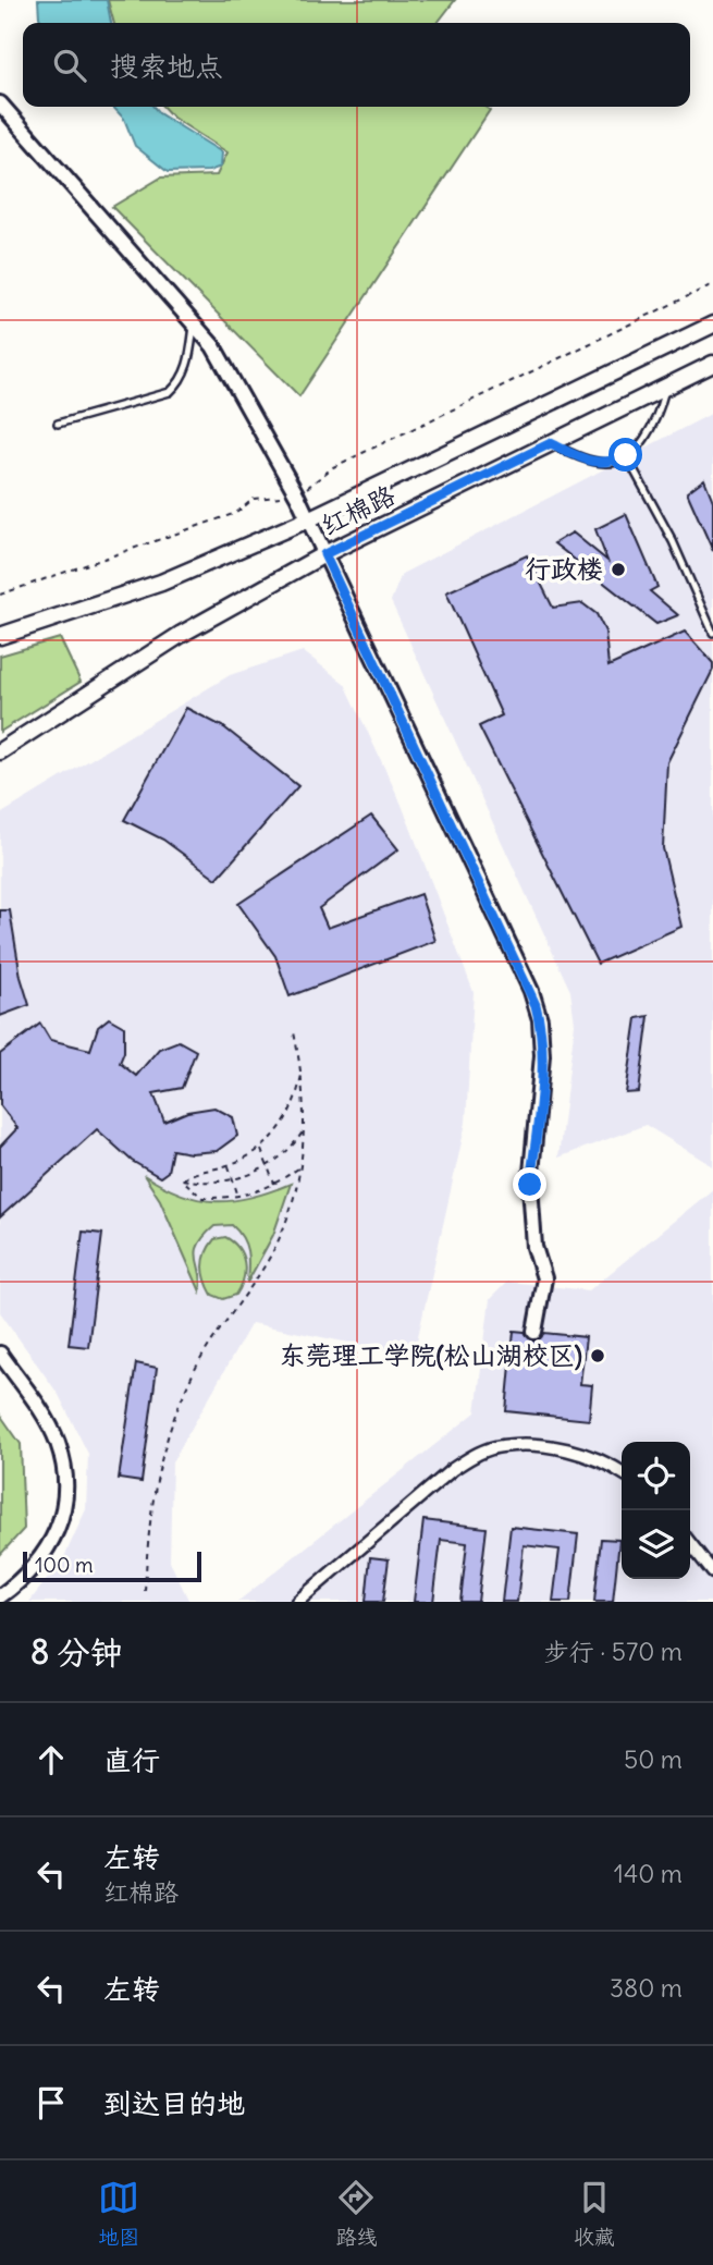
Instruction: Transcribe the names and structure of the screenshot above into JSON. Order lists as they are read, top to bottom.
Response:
{
  "streets": {
    "main road": ["红棉路"]
  },
  "places": ["行政楼", "东莞理工学院(松山湖校区)"],
  "scale_bar": "100 m",
  "page": {
    "search": "搜索地点",
    "scale": "100 m",
    "heading": ["8 分钟", "步行 · 570 m"],
    "list": [
      ["直行", "50 m"],
      ["左转", "红棉路", "140 m"],
      ["左转", "380 m"],
      "到达目的地"
    ],
    "nav": ["地图", "路线", "收藏"]
  }
}
